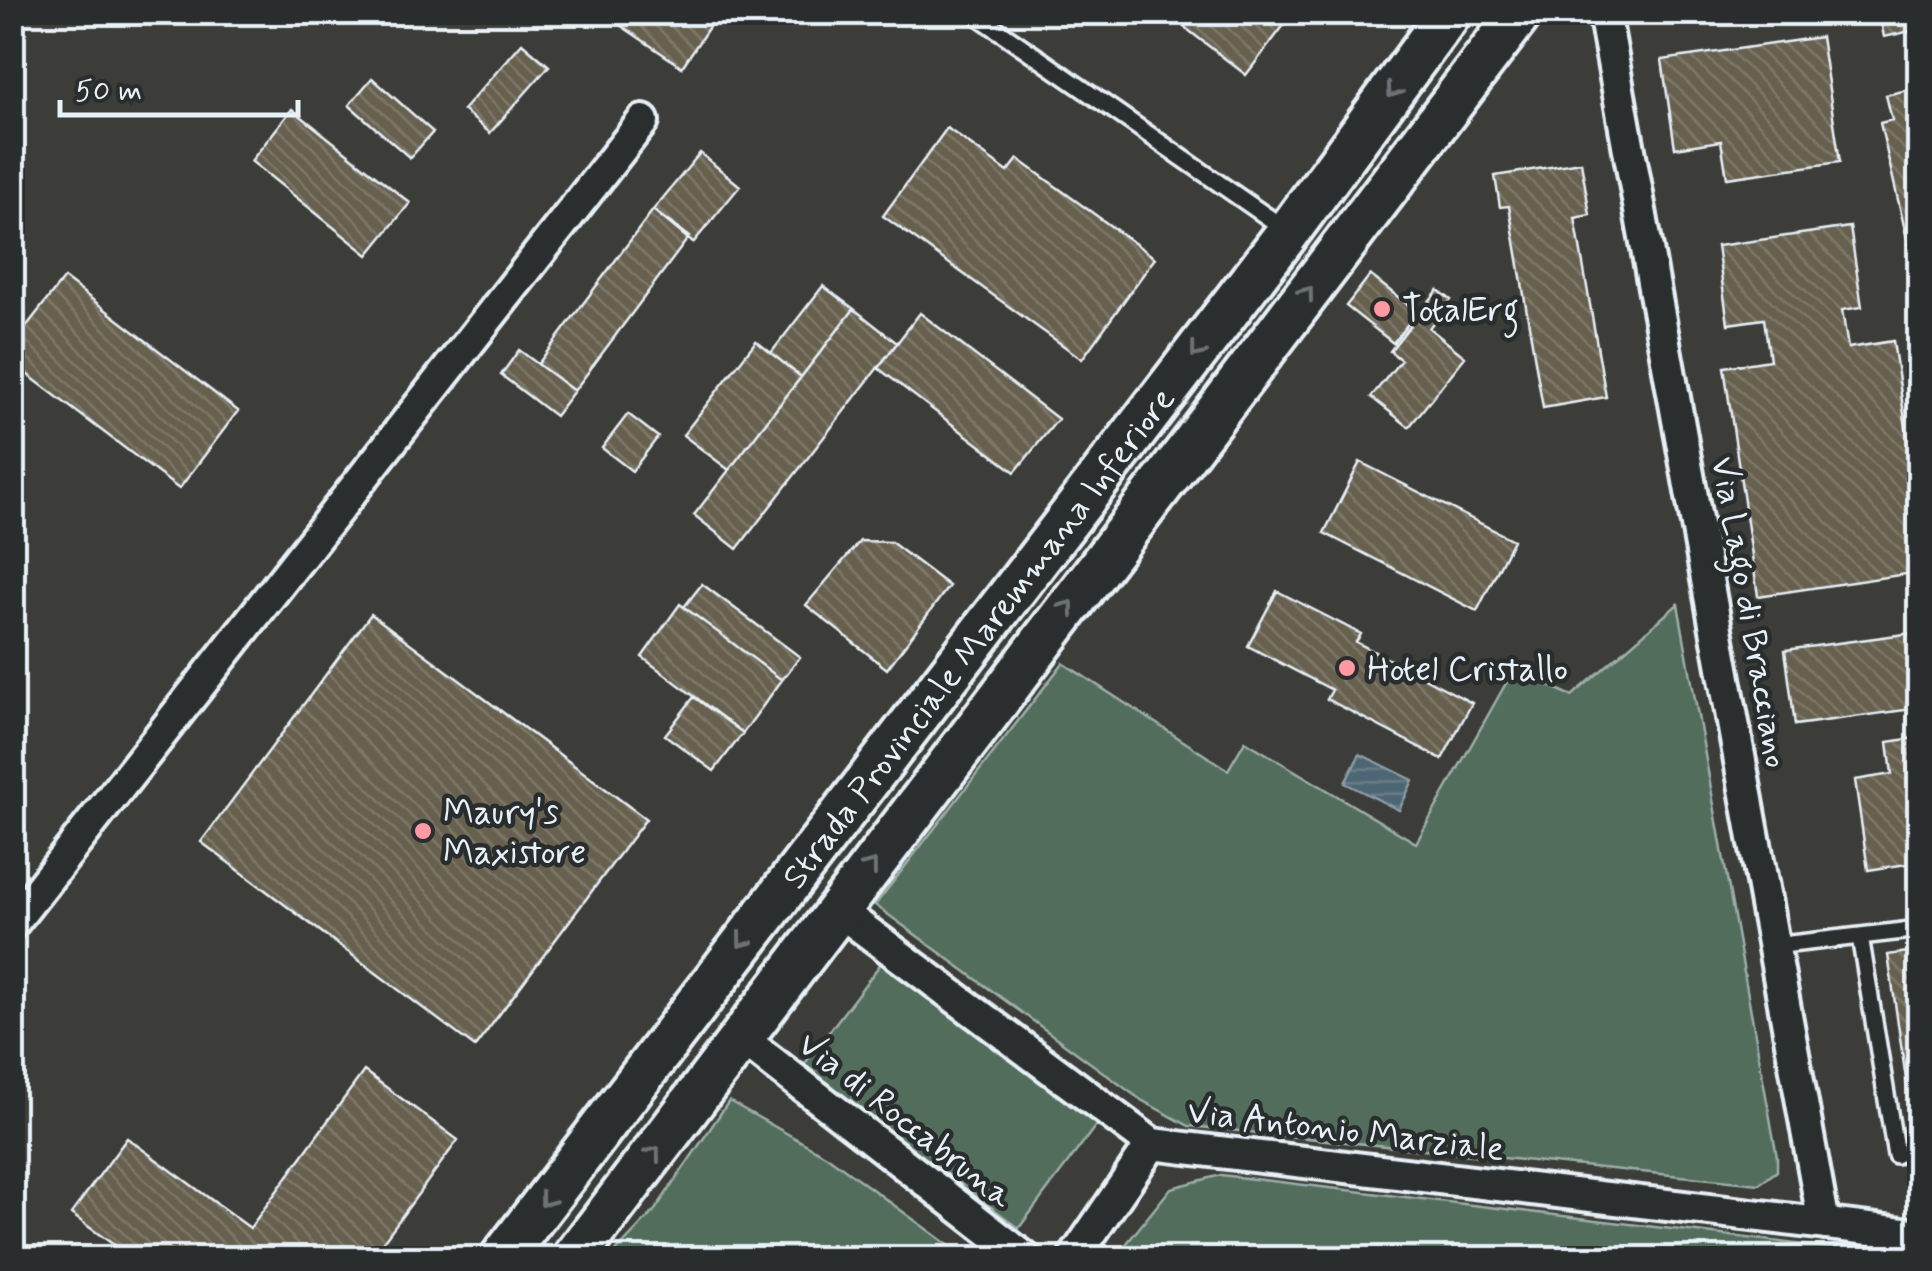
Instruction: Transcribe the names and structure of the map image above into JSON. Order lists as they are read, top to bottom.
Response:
{
  "streets": {
    "main road": ["Strada Provinciale Maremmana Inferiore"],
    "street": ["Via Lago di Bracciano", "Via di Roccabruna", "Via Antonio Marziale"]
  },
  "crossings": [
    ["Via Lago di Bracciano", "Via Antonio Marziale"],
    ["Strada Provinciale Maremmana Inferiore", "Via di Roccabruna"],
    ["Strada Provinciale Maremmana Inferiore", "Via Antonio Marziale"]
  ],
  "places": ["TotalErg", "Hotel Cristallo", "Maury's Maxistore"],
  "scale_bar": "50 m"
}
